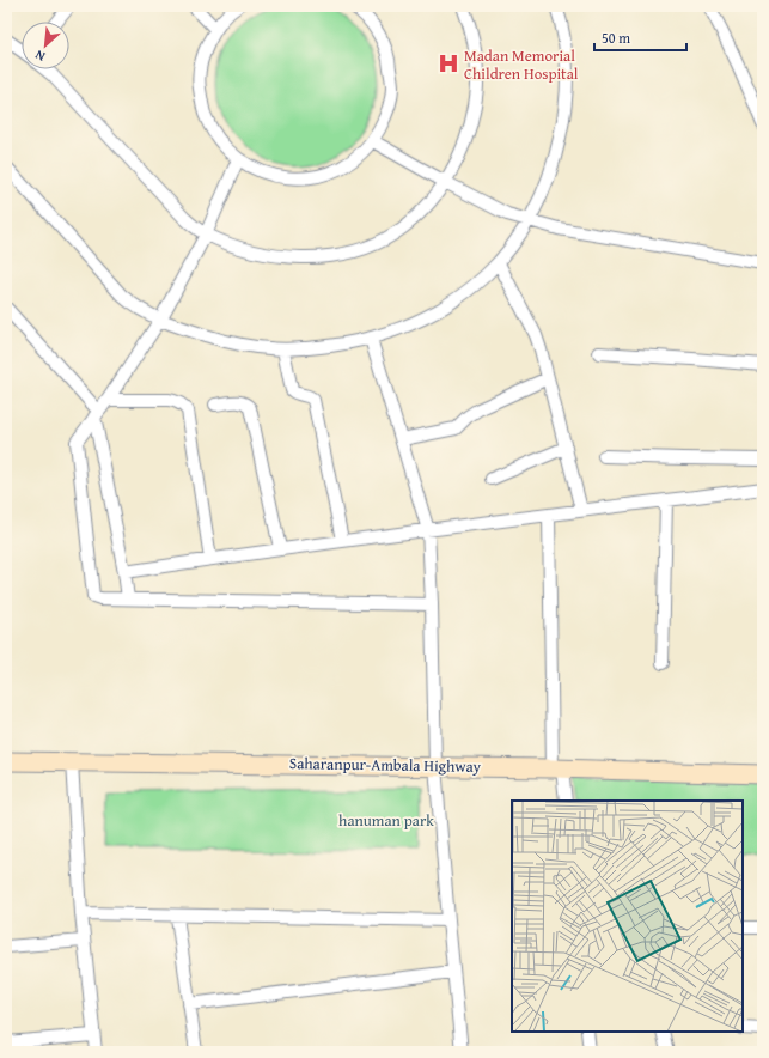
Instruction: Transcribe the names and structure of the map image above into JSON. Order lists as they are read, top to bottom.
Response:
{
  "streets": {
    "main road": ["Saharanpur-Ambala Highway"]
  },
  "parks": ["hanuman park"],
  "places": {
    "hospital": ["Madan Memorial Children Hospital"]
  },
  "scale_bar": "50 m",
  "north": "bottom left"
}
